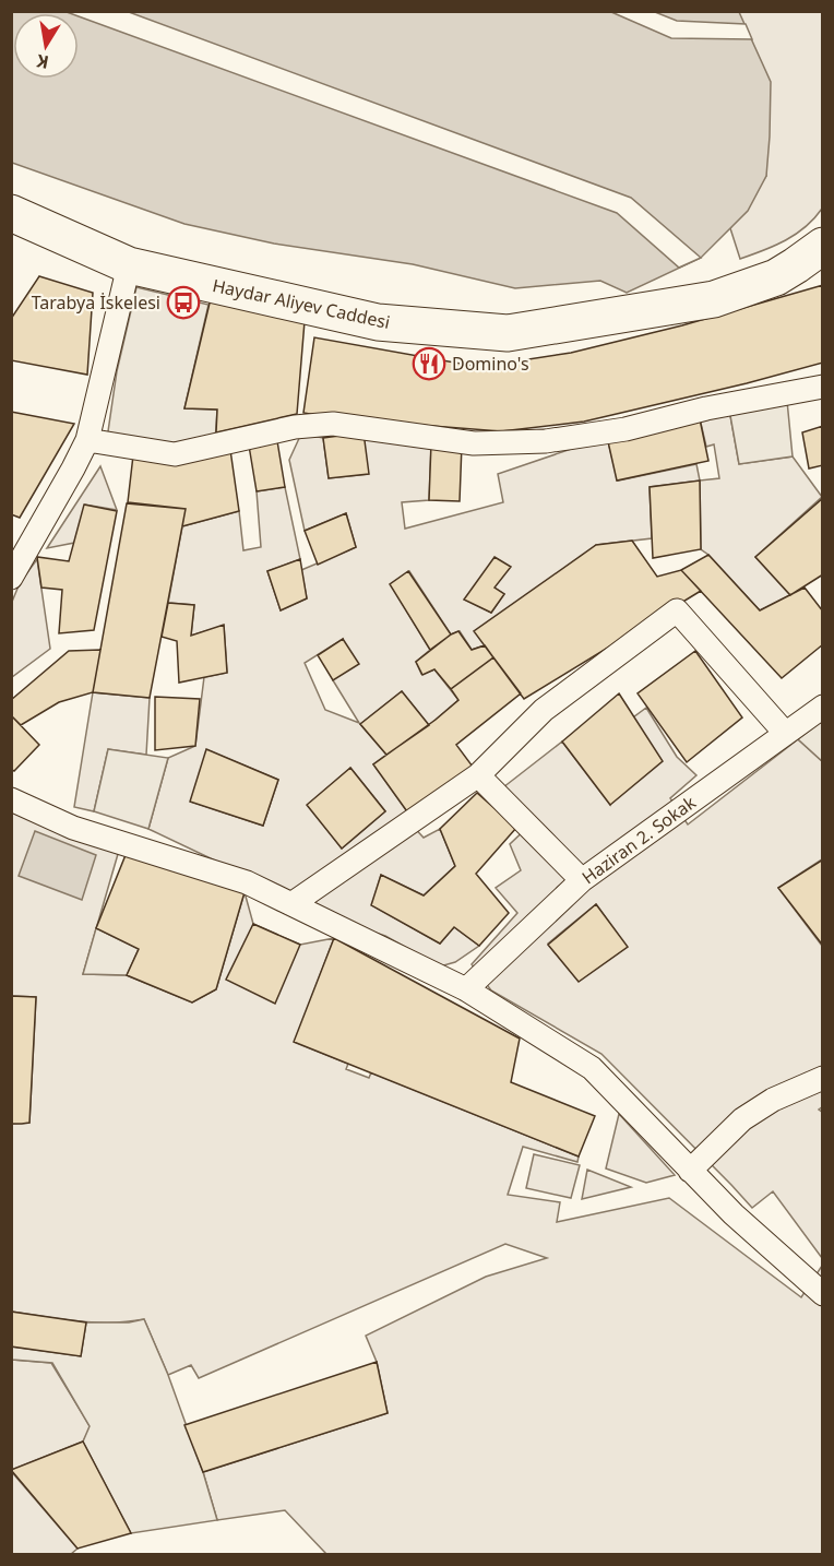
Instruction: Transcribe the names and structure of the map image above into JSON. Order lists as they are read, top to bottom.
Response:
{
  "streets": {
    "main road": ["Haydar Aliyev Caddesi"],
    "street": ["Haziran 2. Sokak"]
  },
  "places": {
    "bus stop": ["Tarabya İskelesi"],
    "restaurant": ["Domino's"]
  },
  "north": "bottom"
}
